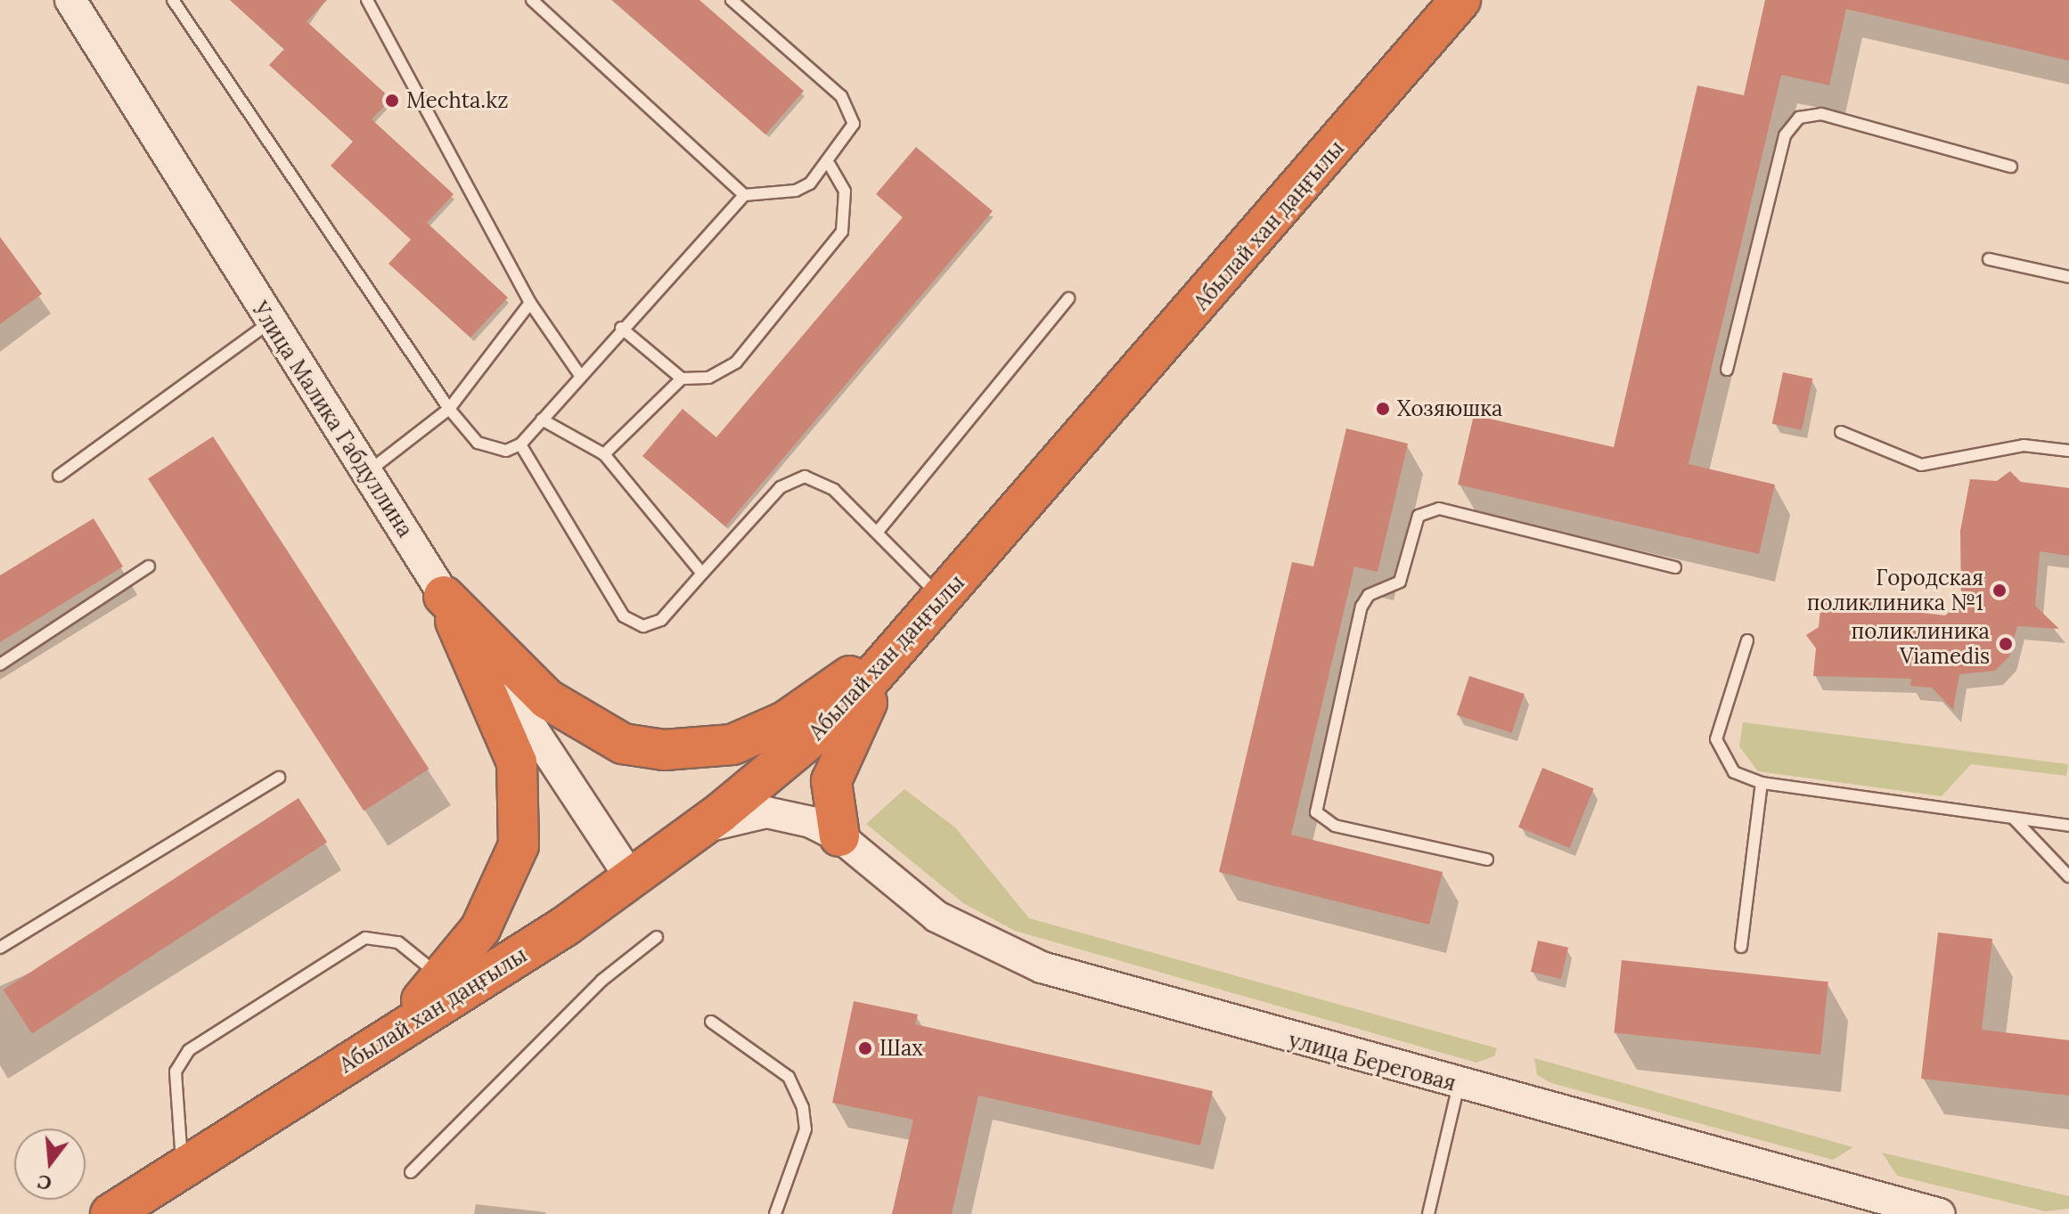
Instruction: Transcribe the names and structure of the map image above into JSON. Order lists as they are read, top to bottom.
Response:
{
  "streets": {
    "highway": ["Абылай хан даңғылы"],
    "street": ["Улица Малика Габдуллина", "улица Береговая"]
  },
  "crossings": [
    ["Абылай хан даңғылы", "Улица Малика Габдуллина"]
  ],
  "places": [
    "Mechta.kz",
    "Хозяюшка",
    "Городская поликлиника №1",
    "поликлиника Viamedis",
    "Шах"
  ],
  "north": "bottom"
}
